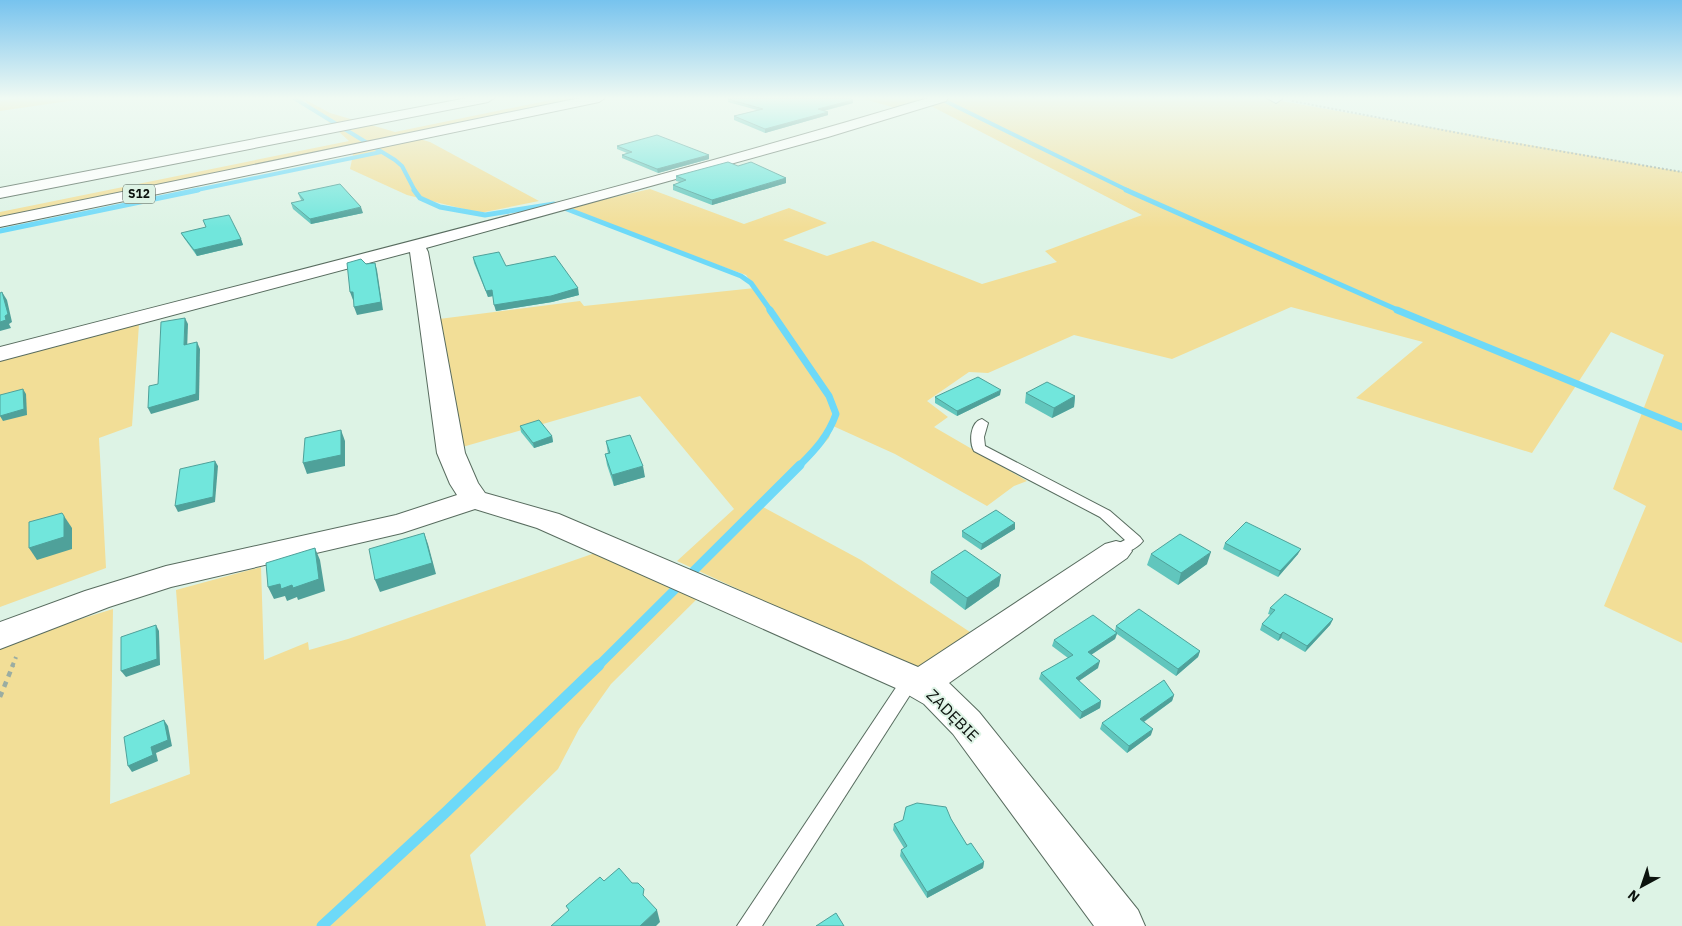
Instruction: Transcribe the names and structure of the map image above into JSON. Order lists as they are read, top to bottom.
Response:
{
  "streets": {
    "main road": ["S12", "ZADĘBIE"]
  },
  "north": "bottom left"
}
